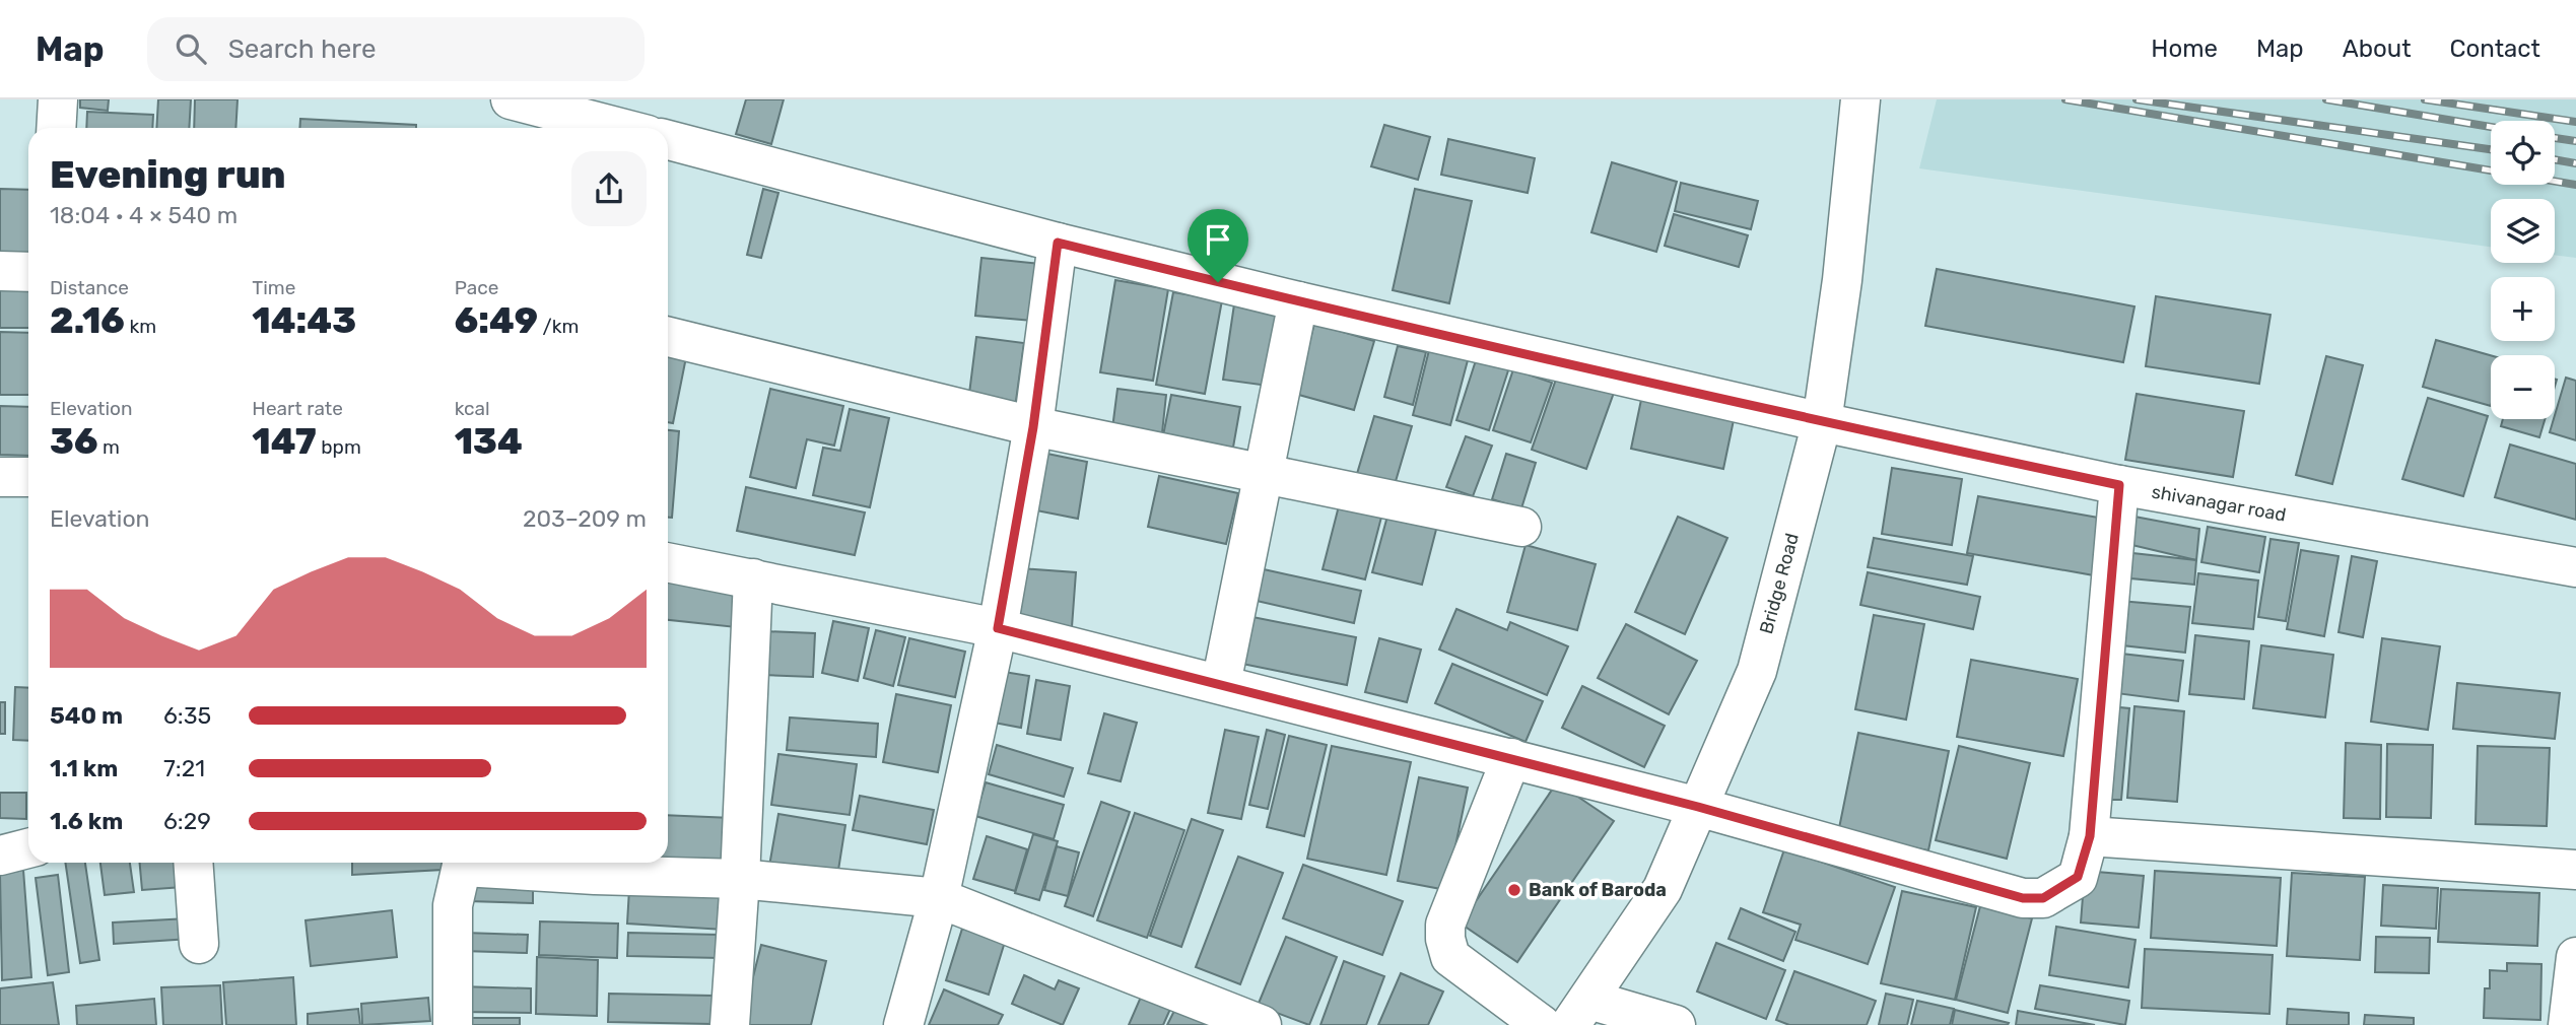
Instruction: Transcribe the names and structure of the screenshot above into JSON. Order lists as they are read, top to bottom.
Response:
{
  "streets": {
    "street": ["shivanagar road", "Bridge Road"]
  },
  "crossings": [
    ["shivanagar road", "Bridge Road"]
  ],
  "places": ["Bank of Baroda"],
  "page": {
    "header": "Map",
    "search": "Search here",
    "nav": [
      "Home",
      "Map",
      "About",
      "Contact"
    ],
    "map_buttons": ["+", "−"],
    "heading": ["Evening run", "18:04 · 4 × 540 m"],
    "stats": [
      ["Distance", "2.16 km"],
      ["Time", "14:43"],
      ["Pace", "6:49 /km"],
      ["Elevation", "36 m"],
      ["Heart rate", "147 bpm"],
      ["kcal", "134"]
    ],
    "chart": ["Elevation", "203–209 m"],
    "list": [
      {
        "name": "540 m",
        "note": "6:35"
      },
      {
        "name": "1.1 km",
        "note": "7:21"
      },
      {
        "name": "1.6 km",
        "note": "6:29"
      }
    ]
  }
}
